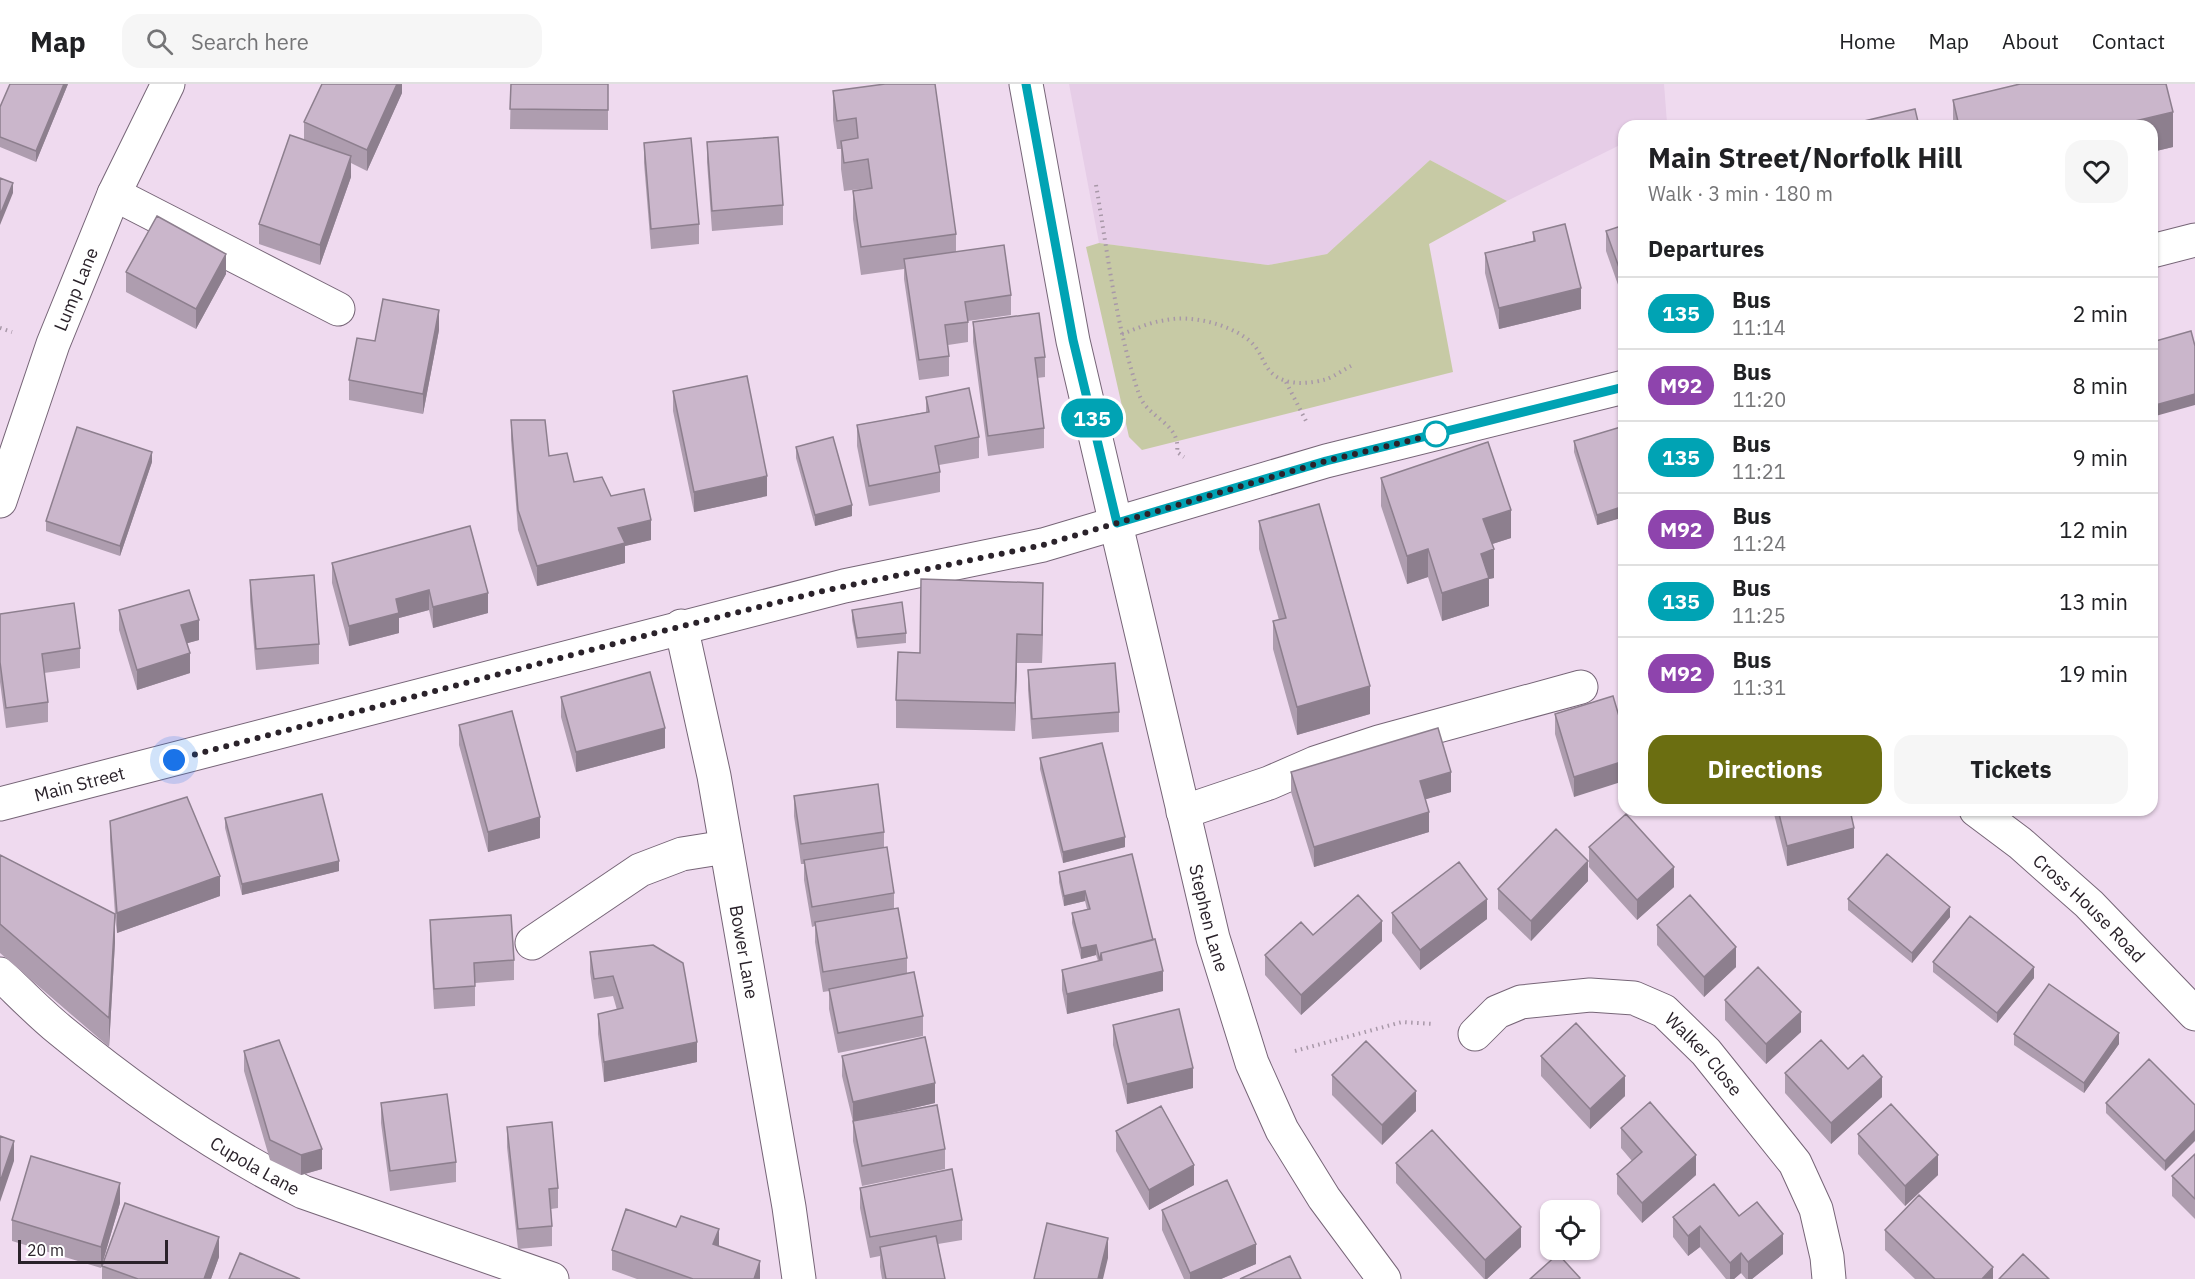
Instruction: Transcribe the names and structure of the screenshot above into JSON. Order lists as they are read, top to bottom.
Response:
{
  "streets": {
    "street": [
      "Lump Lane",
      "Main Street",
      "Cross House Road",
      "Stephen Lane",
      "Bower Lane",
      "Walker Close",
      "Cupola Lane"
    ]
  },
  "crossings": [
    ["Main Street", "Stephen Lane"],
    ["Main Street", "Bower Lane"]
  ],
  "lines": ["bus line 135"],
  "scale_bar": "20 m",
  "page": {
    "header": "Map",
    "search": "Search here",
    "nav": [
      "Home",
      "Map",
      "About",
      "Contact"
    ],
    "on_map": "135",
    "heading": [
      ["Main Street/Norfolk Hill", "Walk · 3 min · 180 m"],
      "Departures"
    ],
    "list": [
      {
        "mark": "135",
        "name": "Bus",
        "note": "11:14",
        "value": "2 min"
      },
      {
        "mark": "M92",
        "name": "Bus",
        "note": "11:20",
        "value": "8 min"
      },
      {
        "mark": "135",
        "name": "Bus",
        "note": "11:21",
        "value": "9 min"
      },
      {
        "mark": "M92",
        "name": "Bus",
        "note": "11:24",
        "value": "12 min"
      },
      {
        "mark": "135",
        "name": "Bus",
        "note": "11:25",
        "value": "13 min"
      },
      {
        "mark": "M92",
        "name": "Bus",
        "note": "11:31",
        "value": "19 min"
      }
    ],
    "buttons": ["Directions", "Tickets"],
    "scale": "20 m"
  }
}
